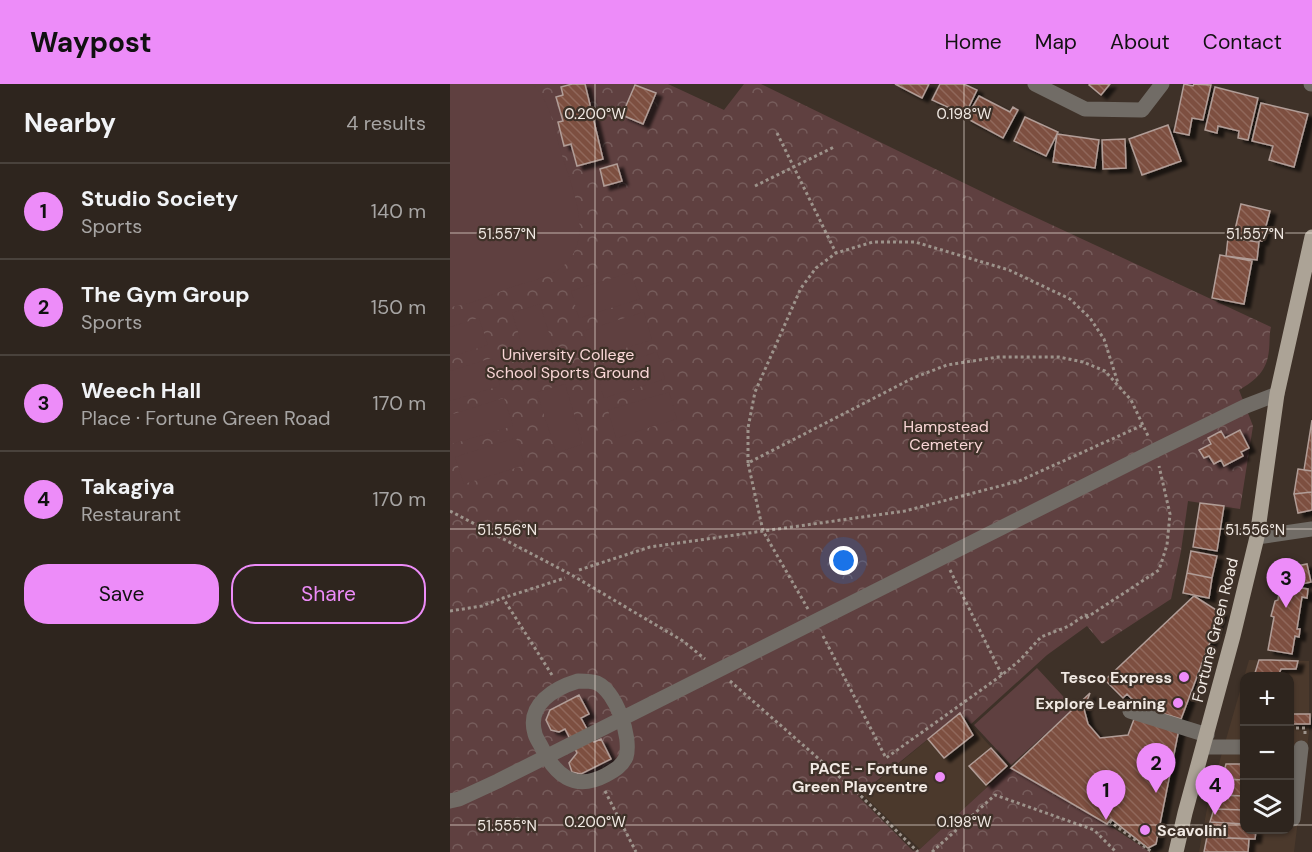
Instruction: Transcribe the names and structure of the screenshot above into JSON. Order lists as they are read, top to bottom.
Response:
{
  "streets": {
    "main road": ["Fortune Green Road"]
  },
  "parks": ["University College School Sports Ground", "Hampstead Cemetery"],
  "places": [
    "Tesco Express",
    "Explore Learning",
    "PACE - Fortune Green Playcentre",
    "Scavolini"
  ],
  "page": {
    "header": "Waypost",
    "nav": [
      "Home",
      "Map",
      "About",
      "Contact"
    ],
    "heading": ["Nearby", "4 results"],
    "list": [
      {
        "mark": "1",
        "name": "Studio Society",
        "note": "Sports",
        "value": "140 m"
      },
      {
        "mark": "2",
        "name": "The Gym Group",
        "note": "Sports",
        "value": "150 m"
      },
      {
        "mark": "3",
        "name": "Weech Hall",
        "note": "Place · Fortune Green Road",
        "value": "170 m"
      },
      {
        "mark": "4",
        "name": "Takagiya",
        "note": "Restaurant",
        "value": "170 m"
      }
    ],
    "buttons": ["Save", "Share"],
    "pins": [
      "3",
      "2",
      "4",
      "1"
    ],
    "map_buttons": ["+", "−"]
  },
  "coordinates": [
    "0.200°W",
    "0.198°W",
    "51.557°N",
    "51.556°N",
    "51.555°N"
  ]
}
